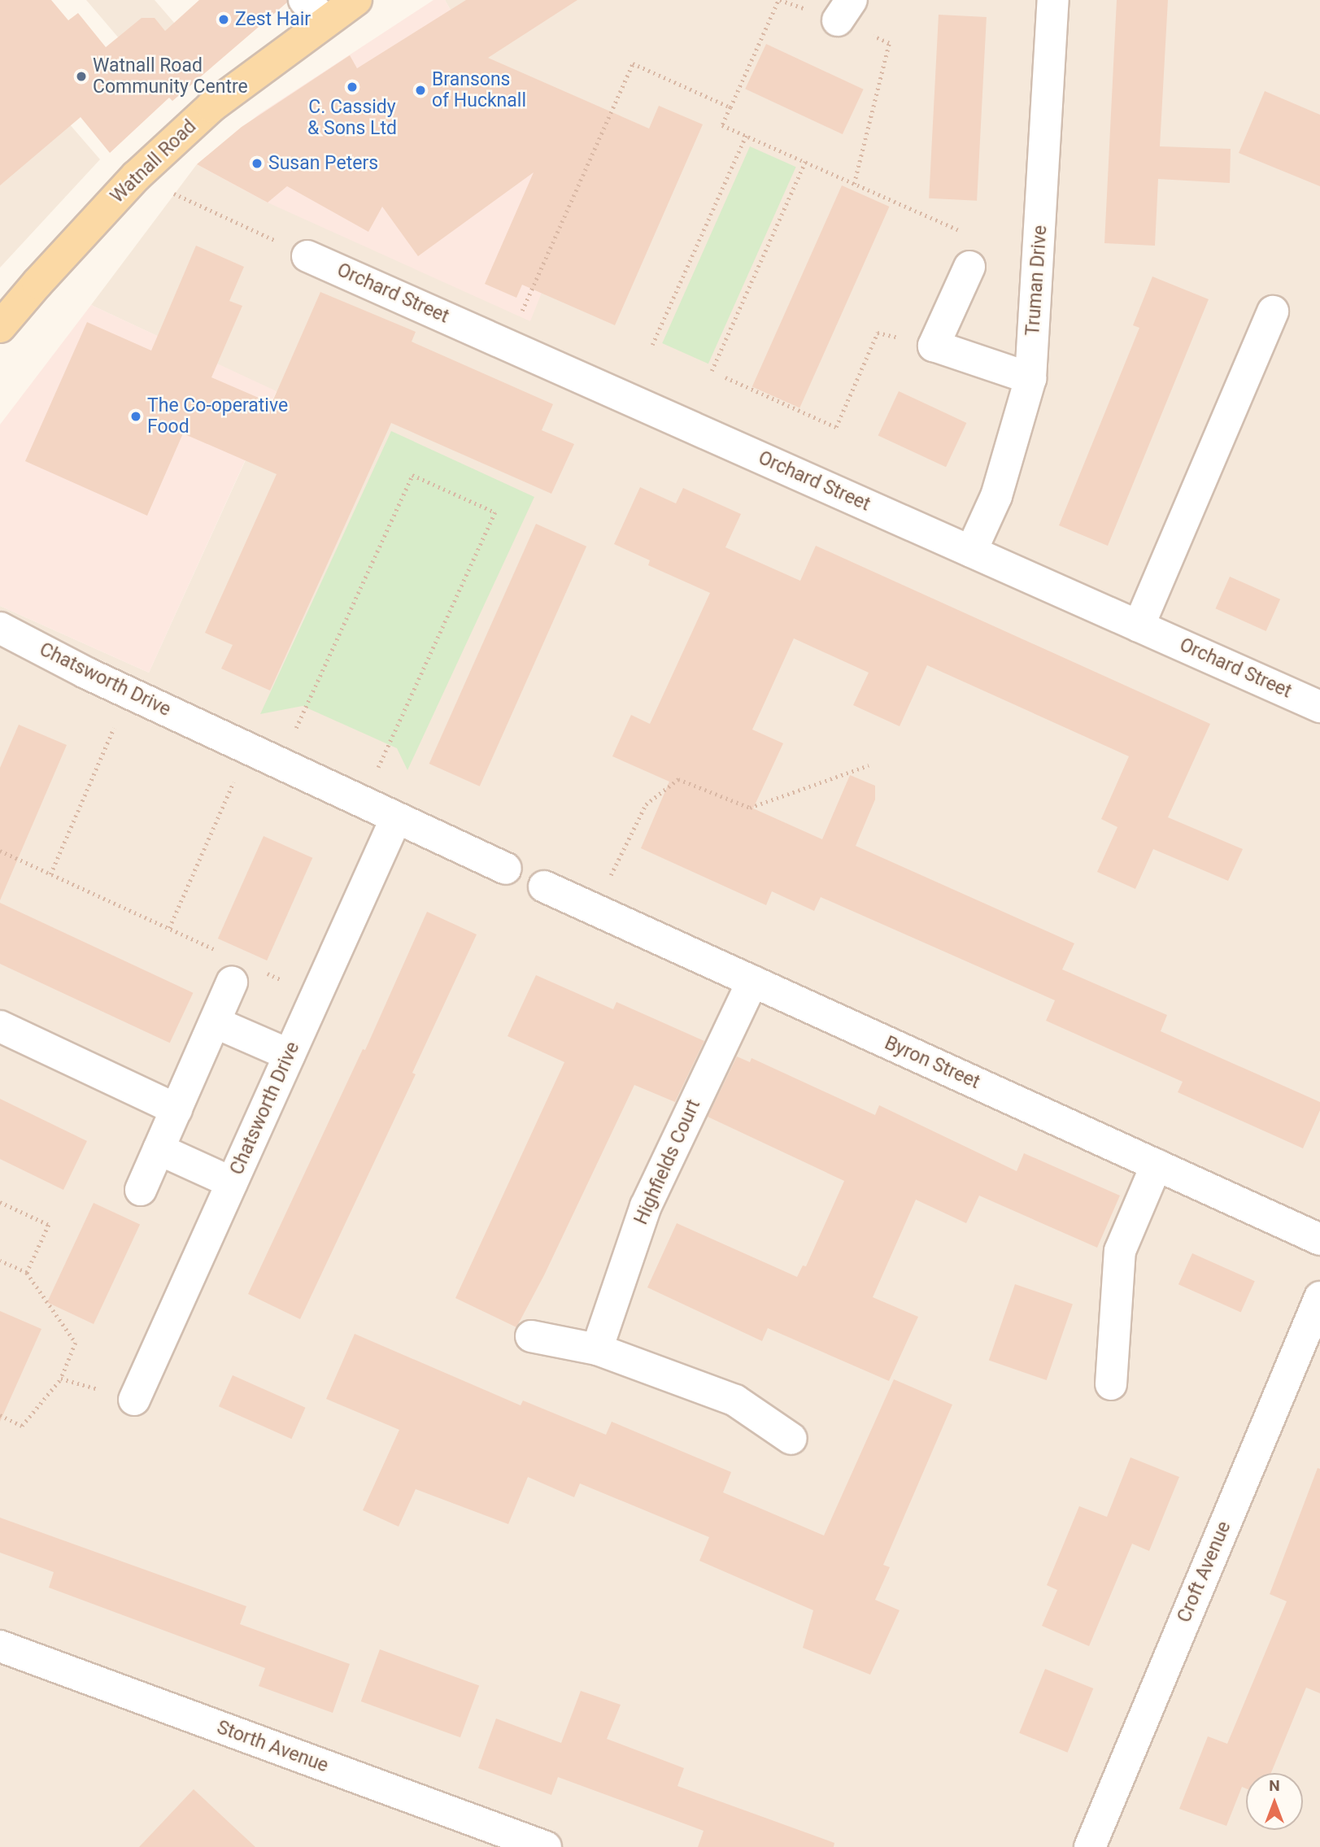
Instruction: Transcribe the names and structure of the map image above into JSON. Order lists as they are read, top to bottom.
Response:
{
  "streets": {
    "main road": ["Watnall Road"],
    "street": [
      "Truman Drive",
      "Orchard Street",
      "Chatsworth Drive",
      "Byron Street",
      "Highfields Court",
      "Croft Avenue",
      "Storth Avenue"
    ]
  },
  "crossings": [
    ["Truman Drive", "Orchard Street"],
    ["Byron Street", "Highfields Court"]
  ],
  "places": [
    "Zest Hair",
    "Watnall Road Community Centre",
    "C. Cassidy & Sons Ltd",
    "Bransons of Hucknall",
    "Susan Peters",
    "The Co-operative Food"
  ],
  "north": "top"
}
